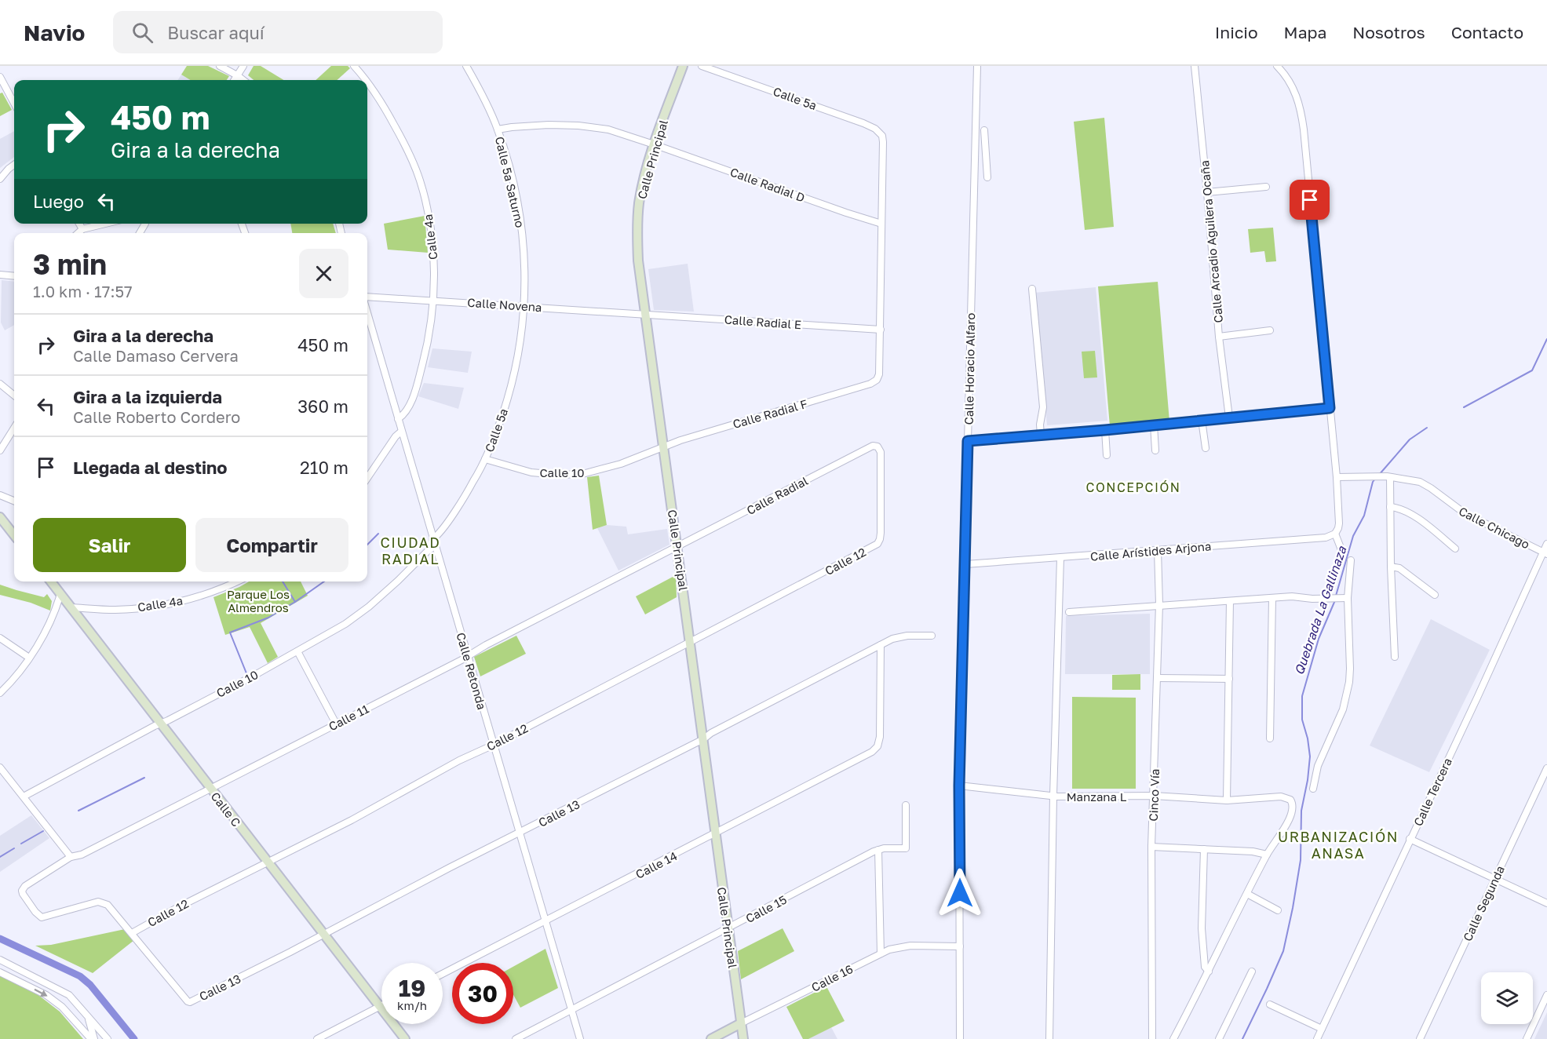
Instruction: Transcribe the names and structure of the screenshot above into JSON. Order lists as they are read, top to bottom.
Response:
{
  "streets": {
    "street": [
      "Calle 5a",
      "Calle Principal",
      "Calle 5a Saturno",
      "Calle Radial D",
      "Calle 4a",
      "Calle Arcadio Aguilera Ocaña",
      "Calle Novena",
      "Calle Radial E",
      "Calle Horacio Alfaro",
      "Calle Radial F",
      "Calle 10",
      "Calle Radial",
      "Calle Chicago",
      "Calle Arístides Arjona",
      "Calle 12",
      "Calle Retonda",
      "Calle 11",
      "Calle Tercera",
      "Cinco Vía",
      "Manzana L",
      "Calle C",
      "Calle 13",
      "Calle 14",
      "Calle Segunda",
      "Calle 15",
      "Calle 16"
    ]
  },
  "crossings": [
    ["Calle 5a", "Calle 5a Saturno"],
    ["Calle 5a", "Calle Radial D"],
    ["Calle 5a", "Calle Novena"],
    ["Calle 5a", "Calle 10"],
    ["Calle 5a", "Calle Retonda"],
    ["Calle Principal", "Calle Radial D"],
    ["Calle Principal", "Calle Novena"],
    ["Calle Principal", "Calle Radial E"],
    ["Calle Principal", "Calle Radial F"],
    ["Calle Principal", "Calle 10"],
    ["Calle Principal", "Calle Radial"],
    ["Calle Principal", "Calle 12"],
    ["Calle Principal", "Calle 11"],
    ["Calle Principal", "Calle 13"],
    ["Calle Principal", "Calle 14"],
    ["Calle Principal", "Calle 15"],
    ["Calle Principal", "Calle 16"],
    ["Calle 5a Saturno", "Calle Radial D"],
    ["Calle 5a Saturno", "Calle Novena"],
    ["Calle 4a", "Calle Novena"],
    ["Calle 4a", "Calle Retonda"],
    ["Calle 4a", "Calle C"],
    ["Calle Novena", "Calle Radial E"],
    ["Calle Radial E", "Calle Radial F"],
    ["Calle Horacio Alfaro", "Calle Arístides Arjona"],
    ["Calle Horacio Alfaro", "Manzana L"],
    ["Calle Horacio Alfaro", "Calle 16"],
    ["Calle Radial F", "Calle 10"],
    ["Calle 10", "Calle Retonda"],
    ["Calle 10", "Calle C"],
    ["Calle Radial", "Calle 12"],
    ["Calle Radial", "Calle 11"],
    ["Calle Chicago", "Calle Tercera"],
    ["Calle Arístides Arjona", "Cinco Vía"],
    ["Calle 12", "Calle Retonda"],
    ["Calle 12", "Calle 11"],
    ["Calle 12", "Calle C"],
    ["Calle 12", "Calle 13"],
    ["Calle Retonda", "Calle 11"],
    ["Calle Retonda", "Calle 13"],
    ["Calle Retonda", "Calle 14"],
    ["Calle Retonda", "Calle 15"],
    ["Calle 11", "Calle C"],
    ["Calle 11", "Calle 13"],
    ["Cinco Vía", "Manzana L"],
    ["Calle C", "Calle 13"],
    ["Calle 13", "Calle 14"]
  ],
  "districts": ["CONCEPCIÓN", "CIUDAD RADIAL", "URBANIZACIÓN ANASA"],
  "water": ["Quebrada La Gallinaza"],
  "parks": ["Parque Los Almendros"],
  "page": {
    "header": "Navio",
    "search": "Buscar aquí",
    "nav": [
      "Inicio",
      "Mapa",
      "Nosotros",
      "Contacto"
    ],
    "turn": ["450 m", "Gira a la derecha"],
    "then": "Luego",
    "heading": ["3 min", "1.0 km · 17:57"],
    "list": [
      {
        "name": "Gira a la derecha",
        "note": "Calle Damaso Cervera",
        "value": "450 m"
      },
      {
        "name": "Gira a la izquierda",
        "note": "Calle Roberto Cordero",
        "value": "360 m"
      },
      {
        "name": "Llegada al destino",
        "value": "210 m"
      }
    ],
    "buttons": ["Salir", "Compartir"],
    "speed": "19 km/h",
    "limit": "30"
  }
}
